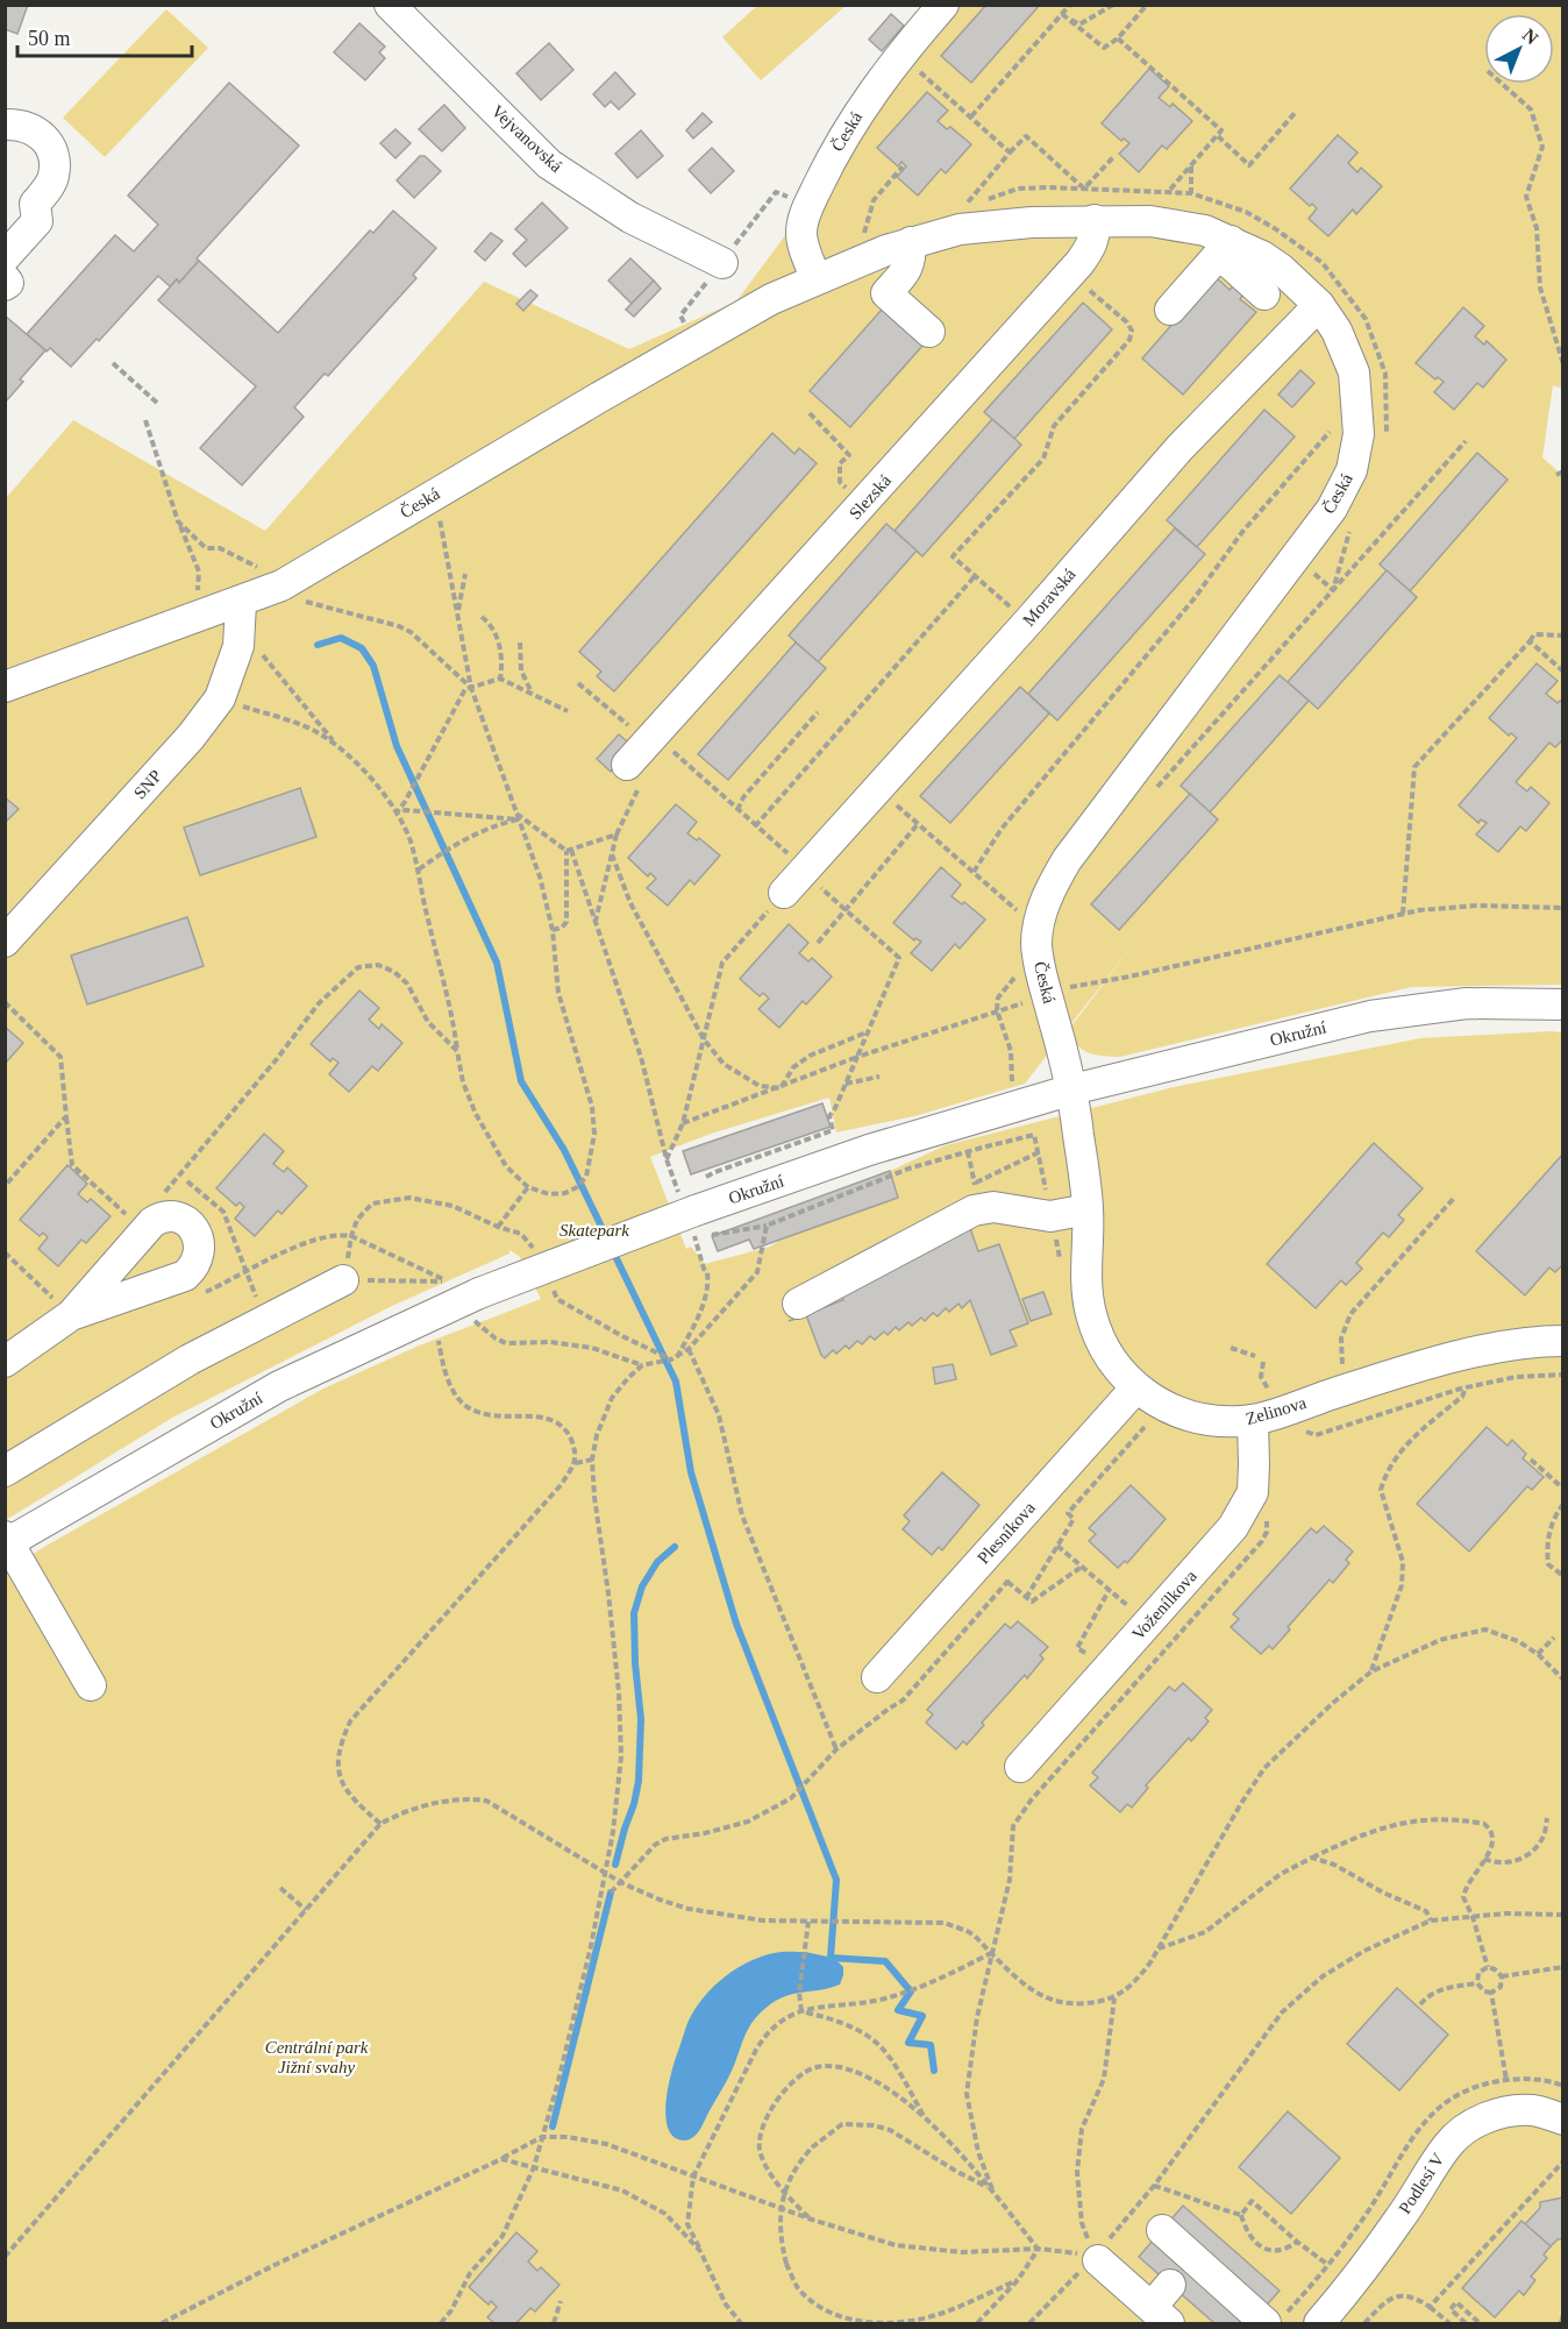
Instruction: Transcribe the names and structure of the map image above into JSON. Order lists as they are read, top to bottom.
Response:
{
  "streets": {
    "street": [
      "Česká",
      "Vejvanovská",
      "Slezská",
      "Moravská",
      "SNP",
      "Okružní",
      "Zelinova",
      "Plesníkova",
      "Voženílkova",
      "Podlesí V"
    ]
  },
  "crossings": [
    ["Česká", "Slezská"],
    ["Česká", "Moravská"],
    ["Česká", "SNP"],
    ["Česká", "Okružní"],
    ["Česká", "Zelinova"],
    ["Okružní", "Zelinova"],
    ["Zelinova", "Plesníkova"],
    ["Zelinova", "Voženílkova"]
  ],
  "parks": ["Skatepark", "Centrální park Jižní svahy"],
  "scale_bar": "50 m",
  "north": "top right"
}
